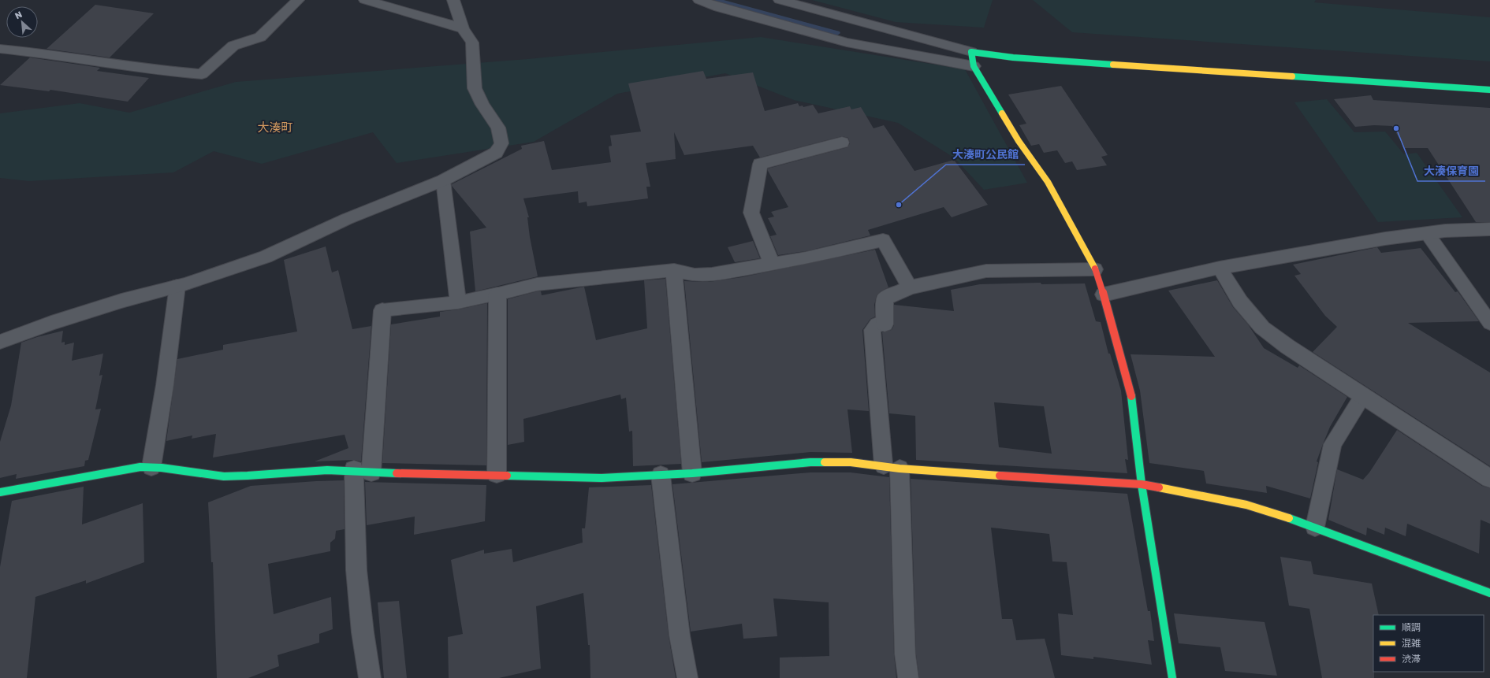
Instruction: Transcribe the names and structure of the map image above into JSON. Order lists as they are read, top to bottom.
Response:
{
  "districts": ["大湊町"],
  "places": ["大湊保育園", "大湊町公民館"],
  "legend": ["順調", "混雑", "渋滞"],
  "north": "top left"
}
